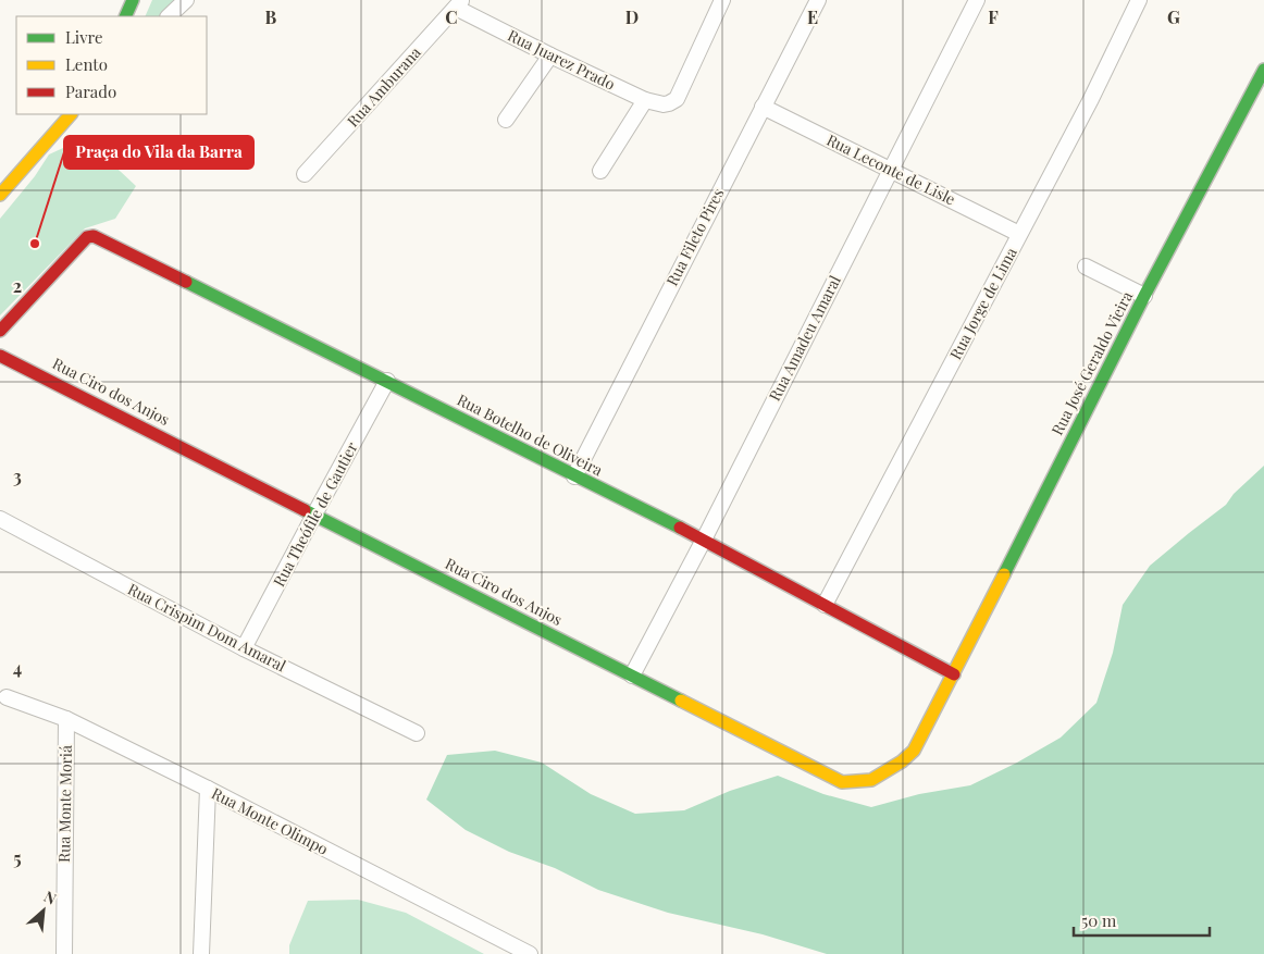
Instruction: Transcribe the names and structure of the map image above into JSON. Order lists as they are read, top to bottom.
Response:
{
  "streets": {
    "street": [
      "Rua Juarez Prado",
      "Rua Amburana",
      "Rua Leconte de Lisle",
      "Rua Fileto Pires",
      "Rua Jorge de Lima",
      "Rua Amadeu Amaral",
      "Rua José Geraldo Vieira",
      "Rua Ciro dos Anjos",
      "Rua Botelho de Oliveira",
      "Rua Theófile de Gautier",
      "Rua Crispim Dom Amaral",
      "Rua Monte Moriá",
      "Rua Monte Olimpo"
    ]
  },
  "crossings": [
    ["Rua Juarez Prado", "Rua Amburana"],
    ["Rua Leconte de Lisle", "Rua Fileto Pires"],
    ["Rua Leconte de Lisle", "Rua Jorge de Lima"],
    ["Rua Leconte de Lisle", "Rua Amadeu Amaral"],
    ["Rua Fileto Pires", "Rua Botelho de Oliveira"],
    ["Rua Jorge de Lima", "Rua Botelho de Oliveira"],
    ["Rua Amadeu Amaral", "Rua Ciro dos Anjos"],
    ["Rua Amadeu Amaral", "Rua Botelho de Oliveira"],
    ["Rua José Geraldo Vieira", "Rua Ciro dos Anjos"],
    ["Rua José Geraldo Vieira", "Rua Botelho de Oliveira"],
    ["Rua Ciro dos Anjos", "Rua Botelho de Oliveira"],
    ["Rua Ciro dos Anjos", "Rua Theófile de Gautier"],
    ["Rua Botelho de Oliveira", "Rua Theófile de Gautier"],
    ["Rua Theófile de Gautier", "Rua Crispim Dom Amaral"],
    ["Rua Monte Moriá", "Rua Monte Olimpo"]
  ],
  "places": ["Praça do Vila da Barra"],
  "legend": ["Livre", "Lento", "Parado"],
  "scale_bar": "50 m",
  "north": "top right",
  "grid": {
    "columns": [
      "B",
      "C",
      "D",
      "E",
      "F",
      "G"
    ],
    "rows": [
      "2",
      "3",
      "4",
      "5"
    ]
  }
}
